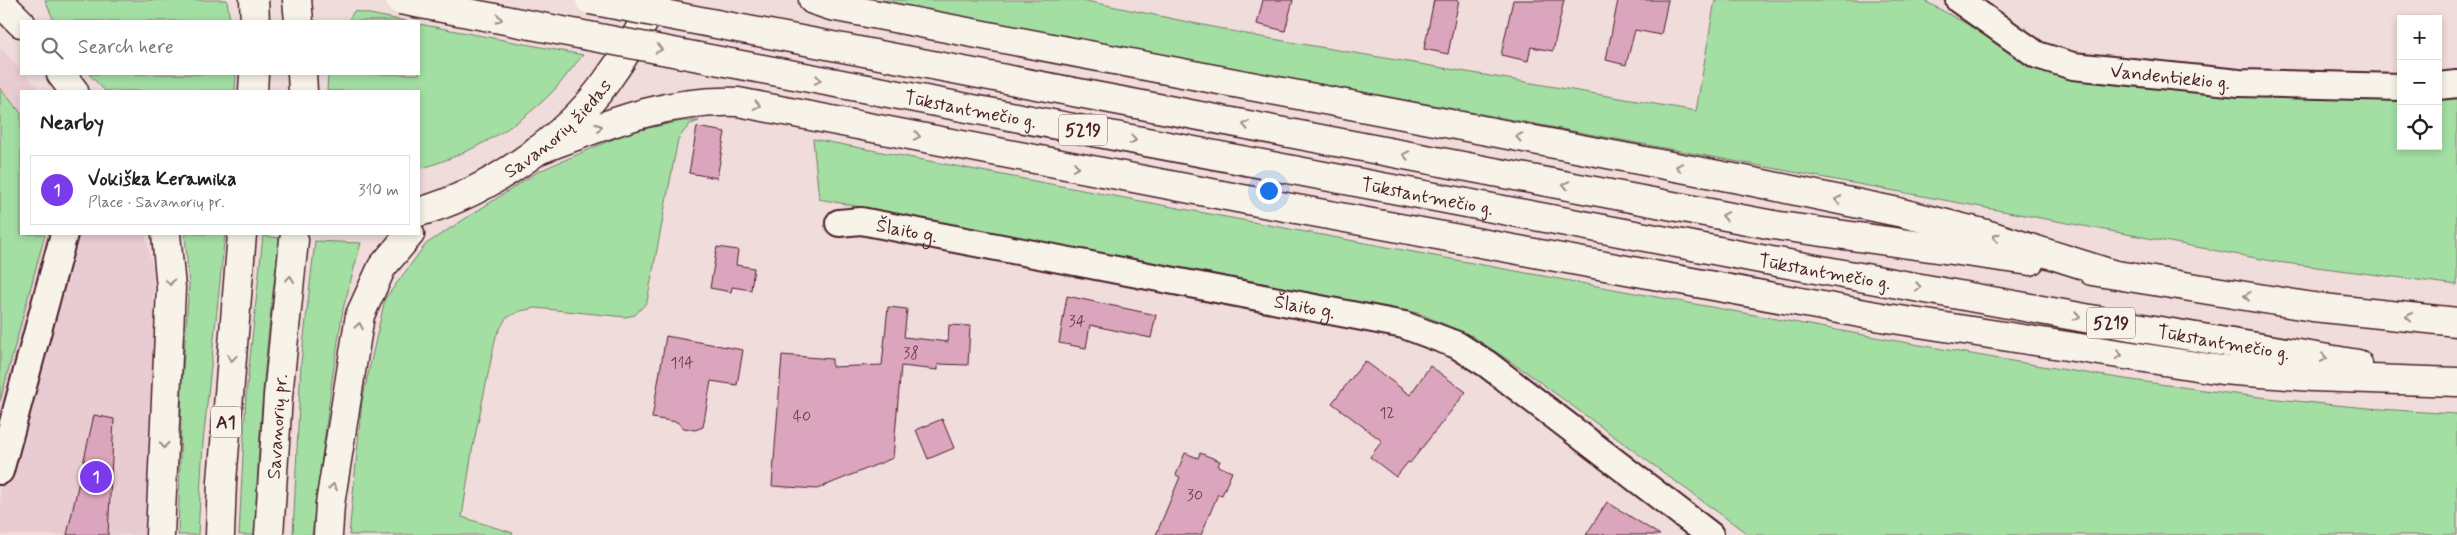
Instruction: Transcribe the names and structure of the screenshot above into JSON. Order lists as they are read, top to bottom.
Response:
{
  "streets": {
    "highway": [
      "Tūkstantmečio g.",
      "Savanorių žiedas",
      "5219",
      "A1",
      "Savanorių pr."
    ],
    "street": ["Vandentiekio g.", "Šlaito g."]
  },
  "house_numbers": [
    "34",
    "38",
    "114",
    "12",
    "40",
    "30"
  ],
  "page": {
    "map_buttons": ["+", "−"],
    "search": "Search here",
    "heading": "Nearby",
    "list": [
      {
        "mark": "1",
        "name": "Vokiška Keramika",
        "note": "Place · Savanorių pr.",
        "value": "310 m"
      }
    ],
    "pins": "1"
  }
}
